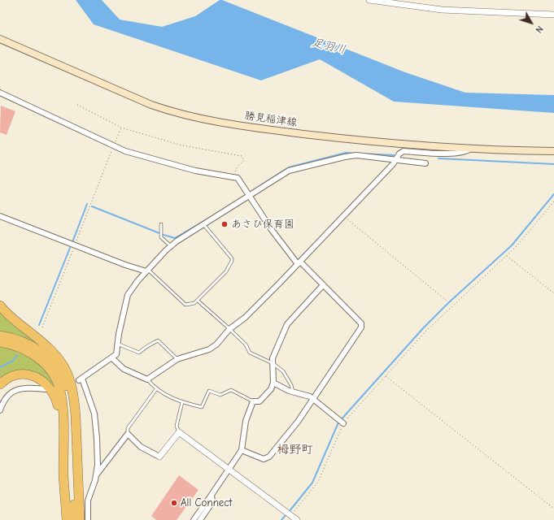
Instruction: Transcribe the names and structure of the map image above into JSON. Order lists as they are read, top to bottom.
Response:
{
  "streets": {
    "main road": ["勝見稲津線"]
  },
  "districts": ["栂野町"],
  "water": ["足羽川"],
  "places": ["あさひ保育園", "All Connect"],
  "north": "bottom right"
}
